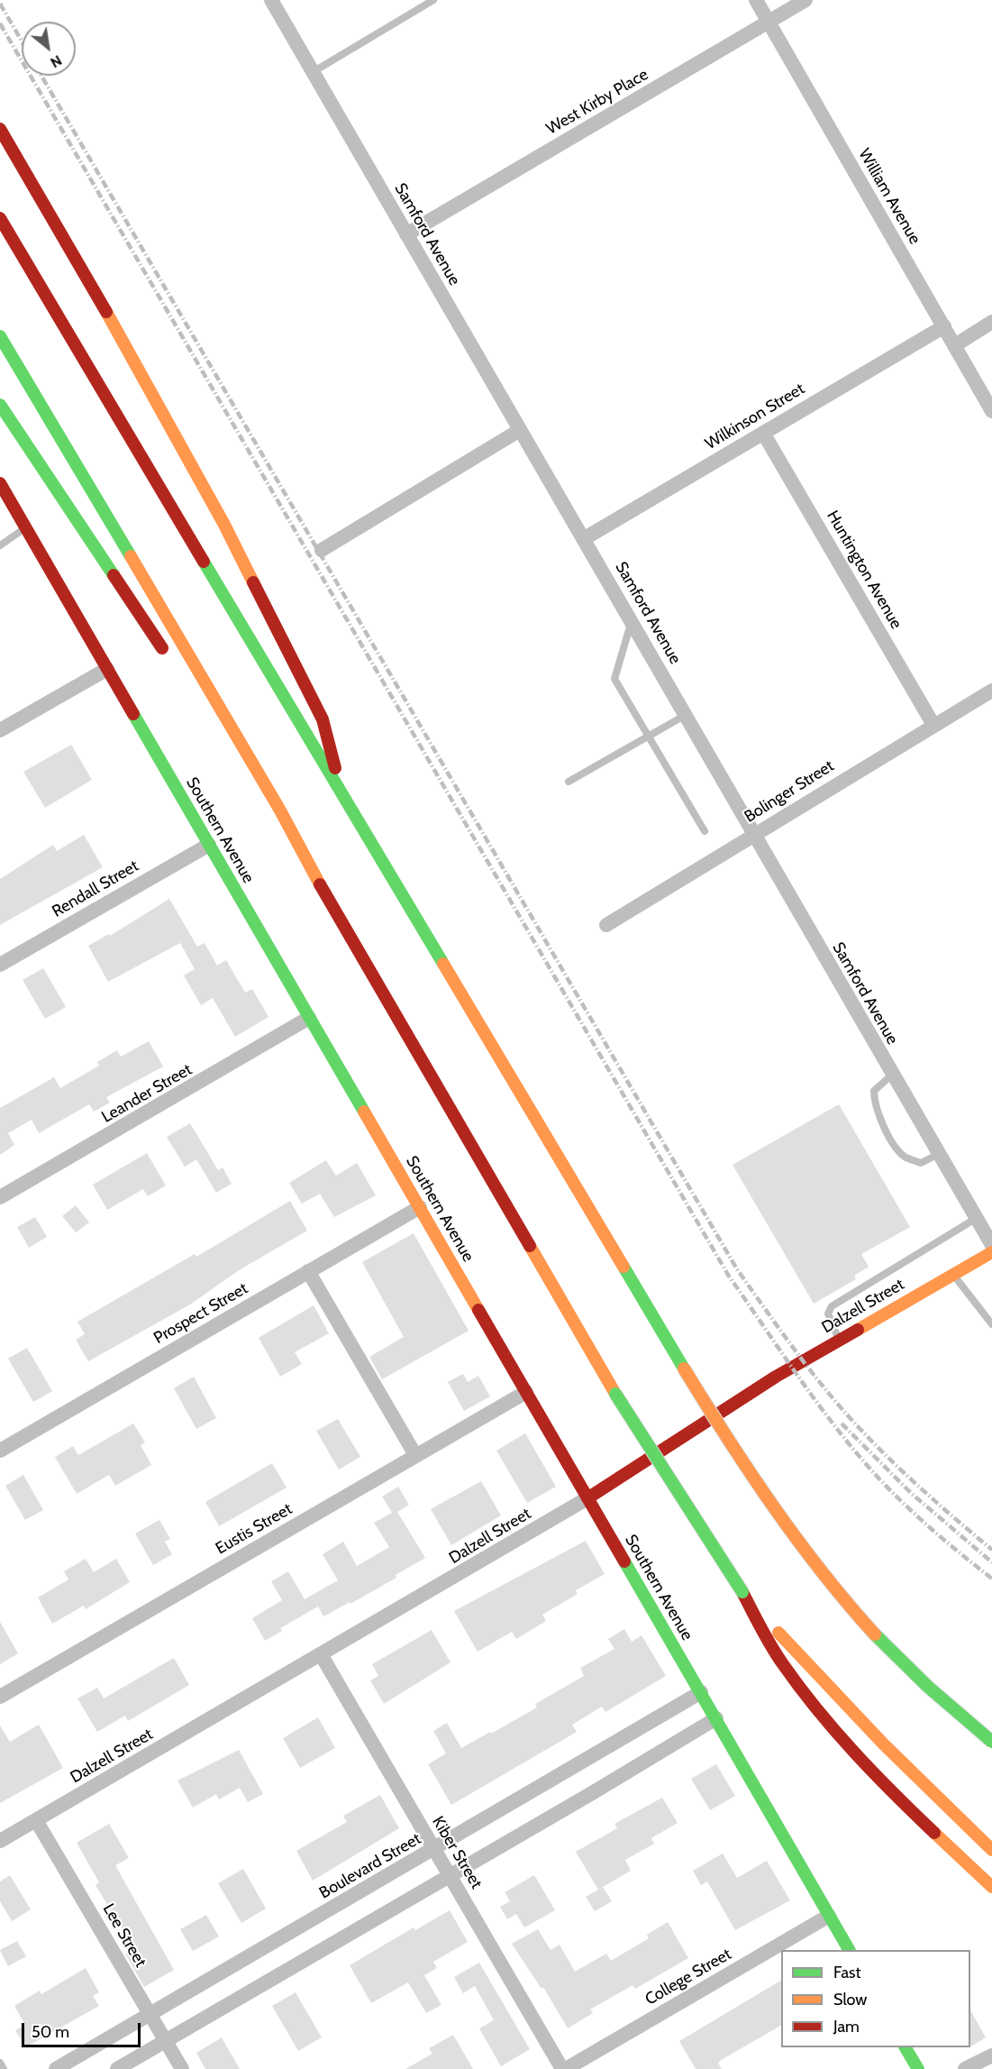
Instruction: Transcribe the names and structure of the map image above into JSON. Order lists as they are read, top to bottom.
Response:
{
  "streets": {
    "main road": ["Southern Avenue", "Dalzell Street"],
    "street": [
      "West Kirby Place",
      "William Avenue",
      "Samford Avenue",
      "Wilkinson Street",
      "Huntington Avenue",
      "Bolinger Street",
      "Rendall Street",
      "Leander Street",
      "Prospect Street",
      "Eustis Street",
      "Kiber Street",
      "Boulevard Street",
      "Lee Street",
      "College Street"
    ]
  },
  "crossings": [
    ["West Kirby Place", "William Avenue"],
    ["West Kirby Place", "Samford Avenue"],
    ["William Avenue", "Wilkinson Street"],
    ["Samford Avenue", "Wilkinson Street"],
    ["Samford Avenue", "Bolinger Street"],
    ["Wilkinson Street", "Huntington Avenue"],
    ["Huntington Avenue", "Bolinger Street"],
    ["Southern Avenue", "Rendall Street"],
    ["Southern Avenue", "Leander Street"],
    ["Southern Avenue", "Dalzell Street"],
    ["Southern Avenue", "Prospect Street"],
    ["Southern Avenue", "Eustis Street"],
    ["Southern Avenue", "Boulevard Street"],
    ["Southern Avenue", "College Street"],
    ["Dalzell Street", "Kiber Street"],
    ["Dalzell Street", "Lee Street"],
    ["Kiber Street", "Boulevard Street"],
    ["Kiber Street", "College Street"],
    ["Boulevard Street", "Lee Street"]
  ],
  "legend": ["Fast", "Slow", "Jam"],
  "scale_bar": "50 m",
  "north": "bottom right"
}
